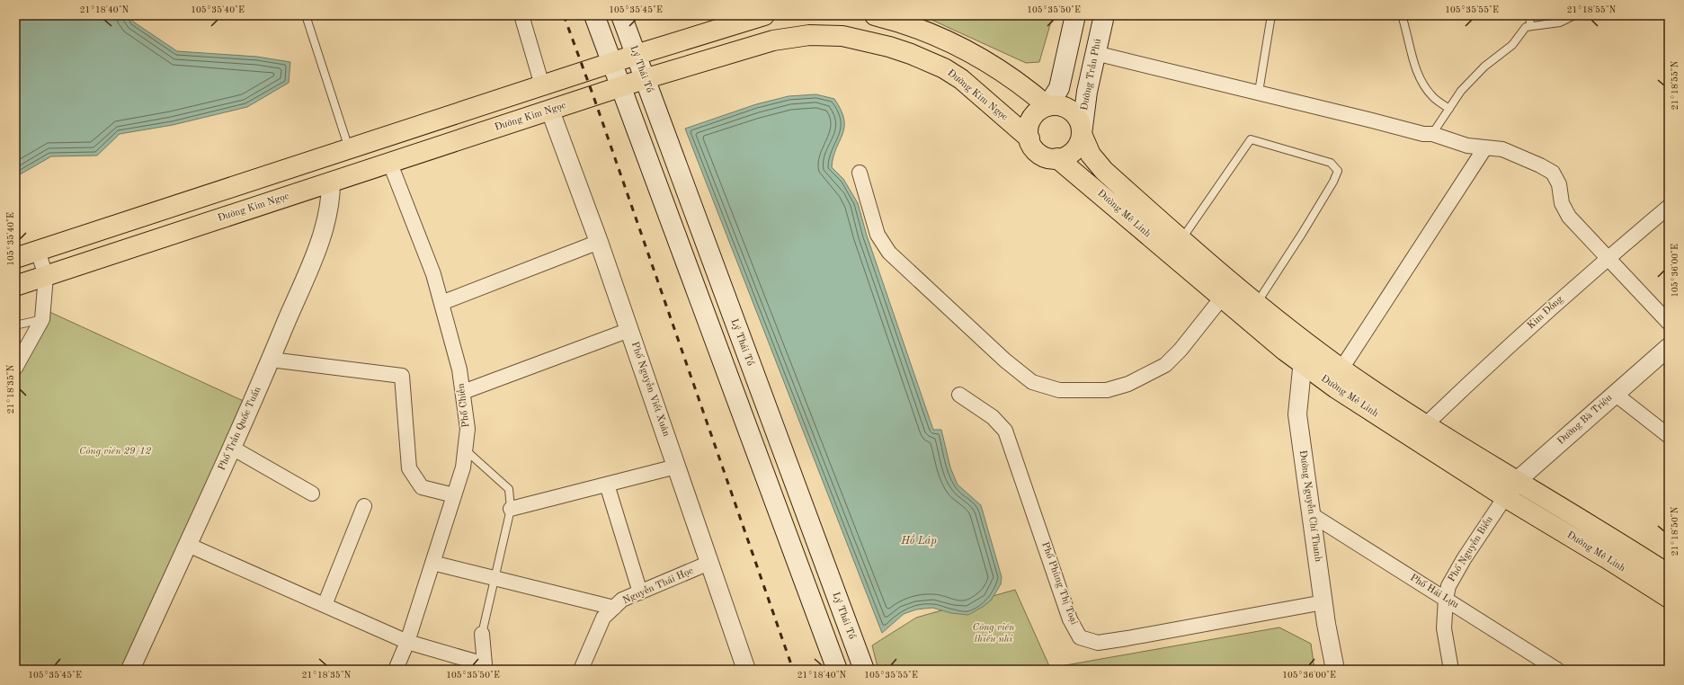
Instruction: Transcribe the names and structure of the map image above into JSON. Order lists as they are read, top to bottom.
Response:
{
  "streets": {
    "main road": [
      "Lý Thái Tổ",
      "Đường Trần Phú",
      "Đường Kim Ngọc",
      "Đường Mê Linh"
    ],
    "street": [
      "Kim Đồng",
      "Phố Nguyễn Viết Xuân",
      "Phố Chiền",
      "Đường Bà Triệu",
      "Phố Trần Quốc Tuấn",
      "Đường Nguyễn Chí Thanh",
      "Phố Nguyễn Biểu",
      "Phố Phùng Thị Toại",
      "Nguyễn Thái Học",
      "Phố Hải Lựu"
    ]
  },
  "crossings": [
    ["Lý Thái Tổ", "Đường Kim Ngọc"],
    ["Đường Trần Phú", "Đường Kim Ngọc"],
    ["Đường Trần Phú", "Đường Mê Linh"],
    ["Đường Kim Ngọc", "Đường Mê Linh"],
    ["Đường Kim Ngọc", "Phố Nguyễn Viết Xuân"],
    ["Đường Kim Ngọc", "Phố Chiền"],
    ["Đường Kim Ngọc", "Phố Trần Quốc Tuấn"],
    ["Đường Mê Linh", "Kim Đồng"],
    ["Đường Mê Linh", "Đường Bà Triệu"],
    ["Đường Mê Linh", "Đường Nguyễn Chí Thanh"],
    ["Đường Mê Linh", "Phố Nguyễn Biểu"],
    ["Phố Nguyễn Viết Xuân", "Nguyễn Thái Học"],
    ["Đường Bà Triệu", "Phố Nguyễn Biểu"],
    ["Đường Nguyễn Chí Thanh", "Phố Phùng Thị Toại"],
    ["Đường Nguyễn Chí Thanh", "Phố Hải Lựu"],
    ["Phố Nguyễn Biểu", "Phố Hải Lựu"]
  ],
  "water": ["Hồ Láp"],
  "parks": ["Công viên 29/12", "Công viên thiếu nhi"],
  "coordinates": [
    "21°18'40\"N",
    "105°35'40\"E",
    "105°35'45\"E",
    "105°35'50\"E",
    "105°35'55\"E",
    "21°18'55\"N",
    "105°36'00\"E",
    "21°18'35\"N",
    "21°18'50\"N"
  ]
}
